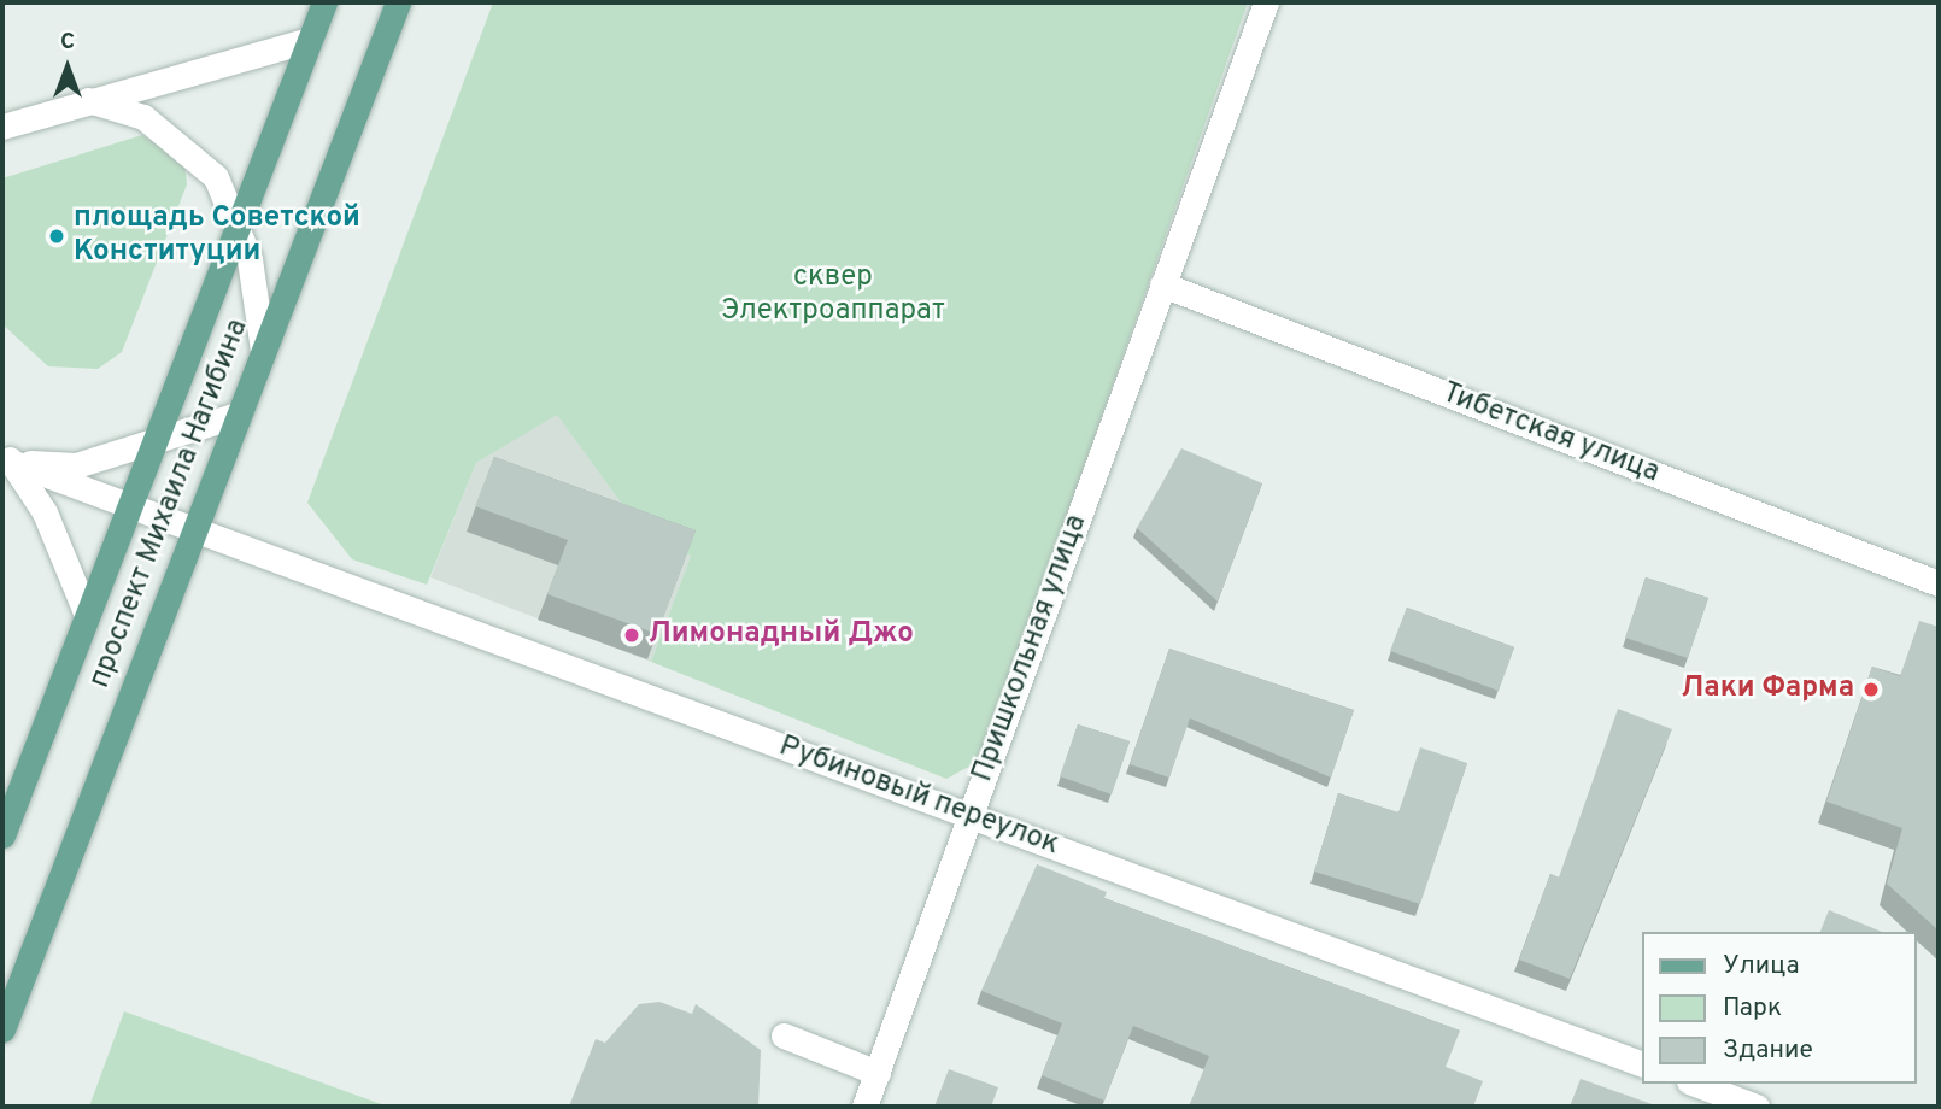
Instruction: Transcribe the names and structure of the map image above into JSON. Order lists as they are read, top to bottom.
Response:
{
  "streets": {
    "main road": ["проспект Михаила Нагибина"],
    "street": ["Тибетская улица", "Пришкольная улица", "Рубиновый переулок"]
  },
  "crossings": [
    ["Тибетская улица", "Пришкольная улица"],
    ["проспект Михаила Нагибина", "Рубиновый переулок"],
    ["Пришкольная улица", "Рубиновый переулок"]
  ],
  "parks": ["cквер Электроаппарат"],
  "places": ["площадь Советской Конституции", "Лимонадный Джо", "Лаки Фарма"],
  "legend": ["Улица", "Парк", "Здание"],
  "north": "top"
}
